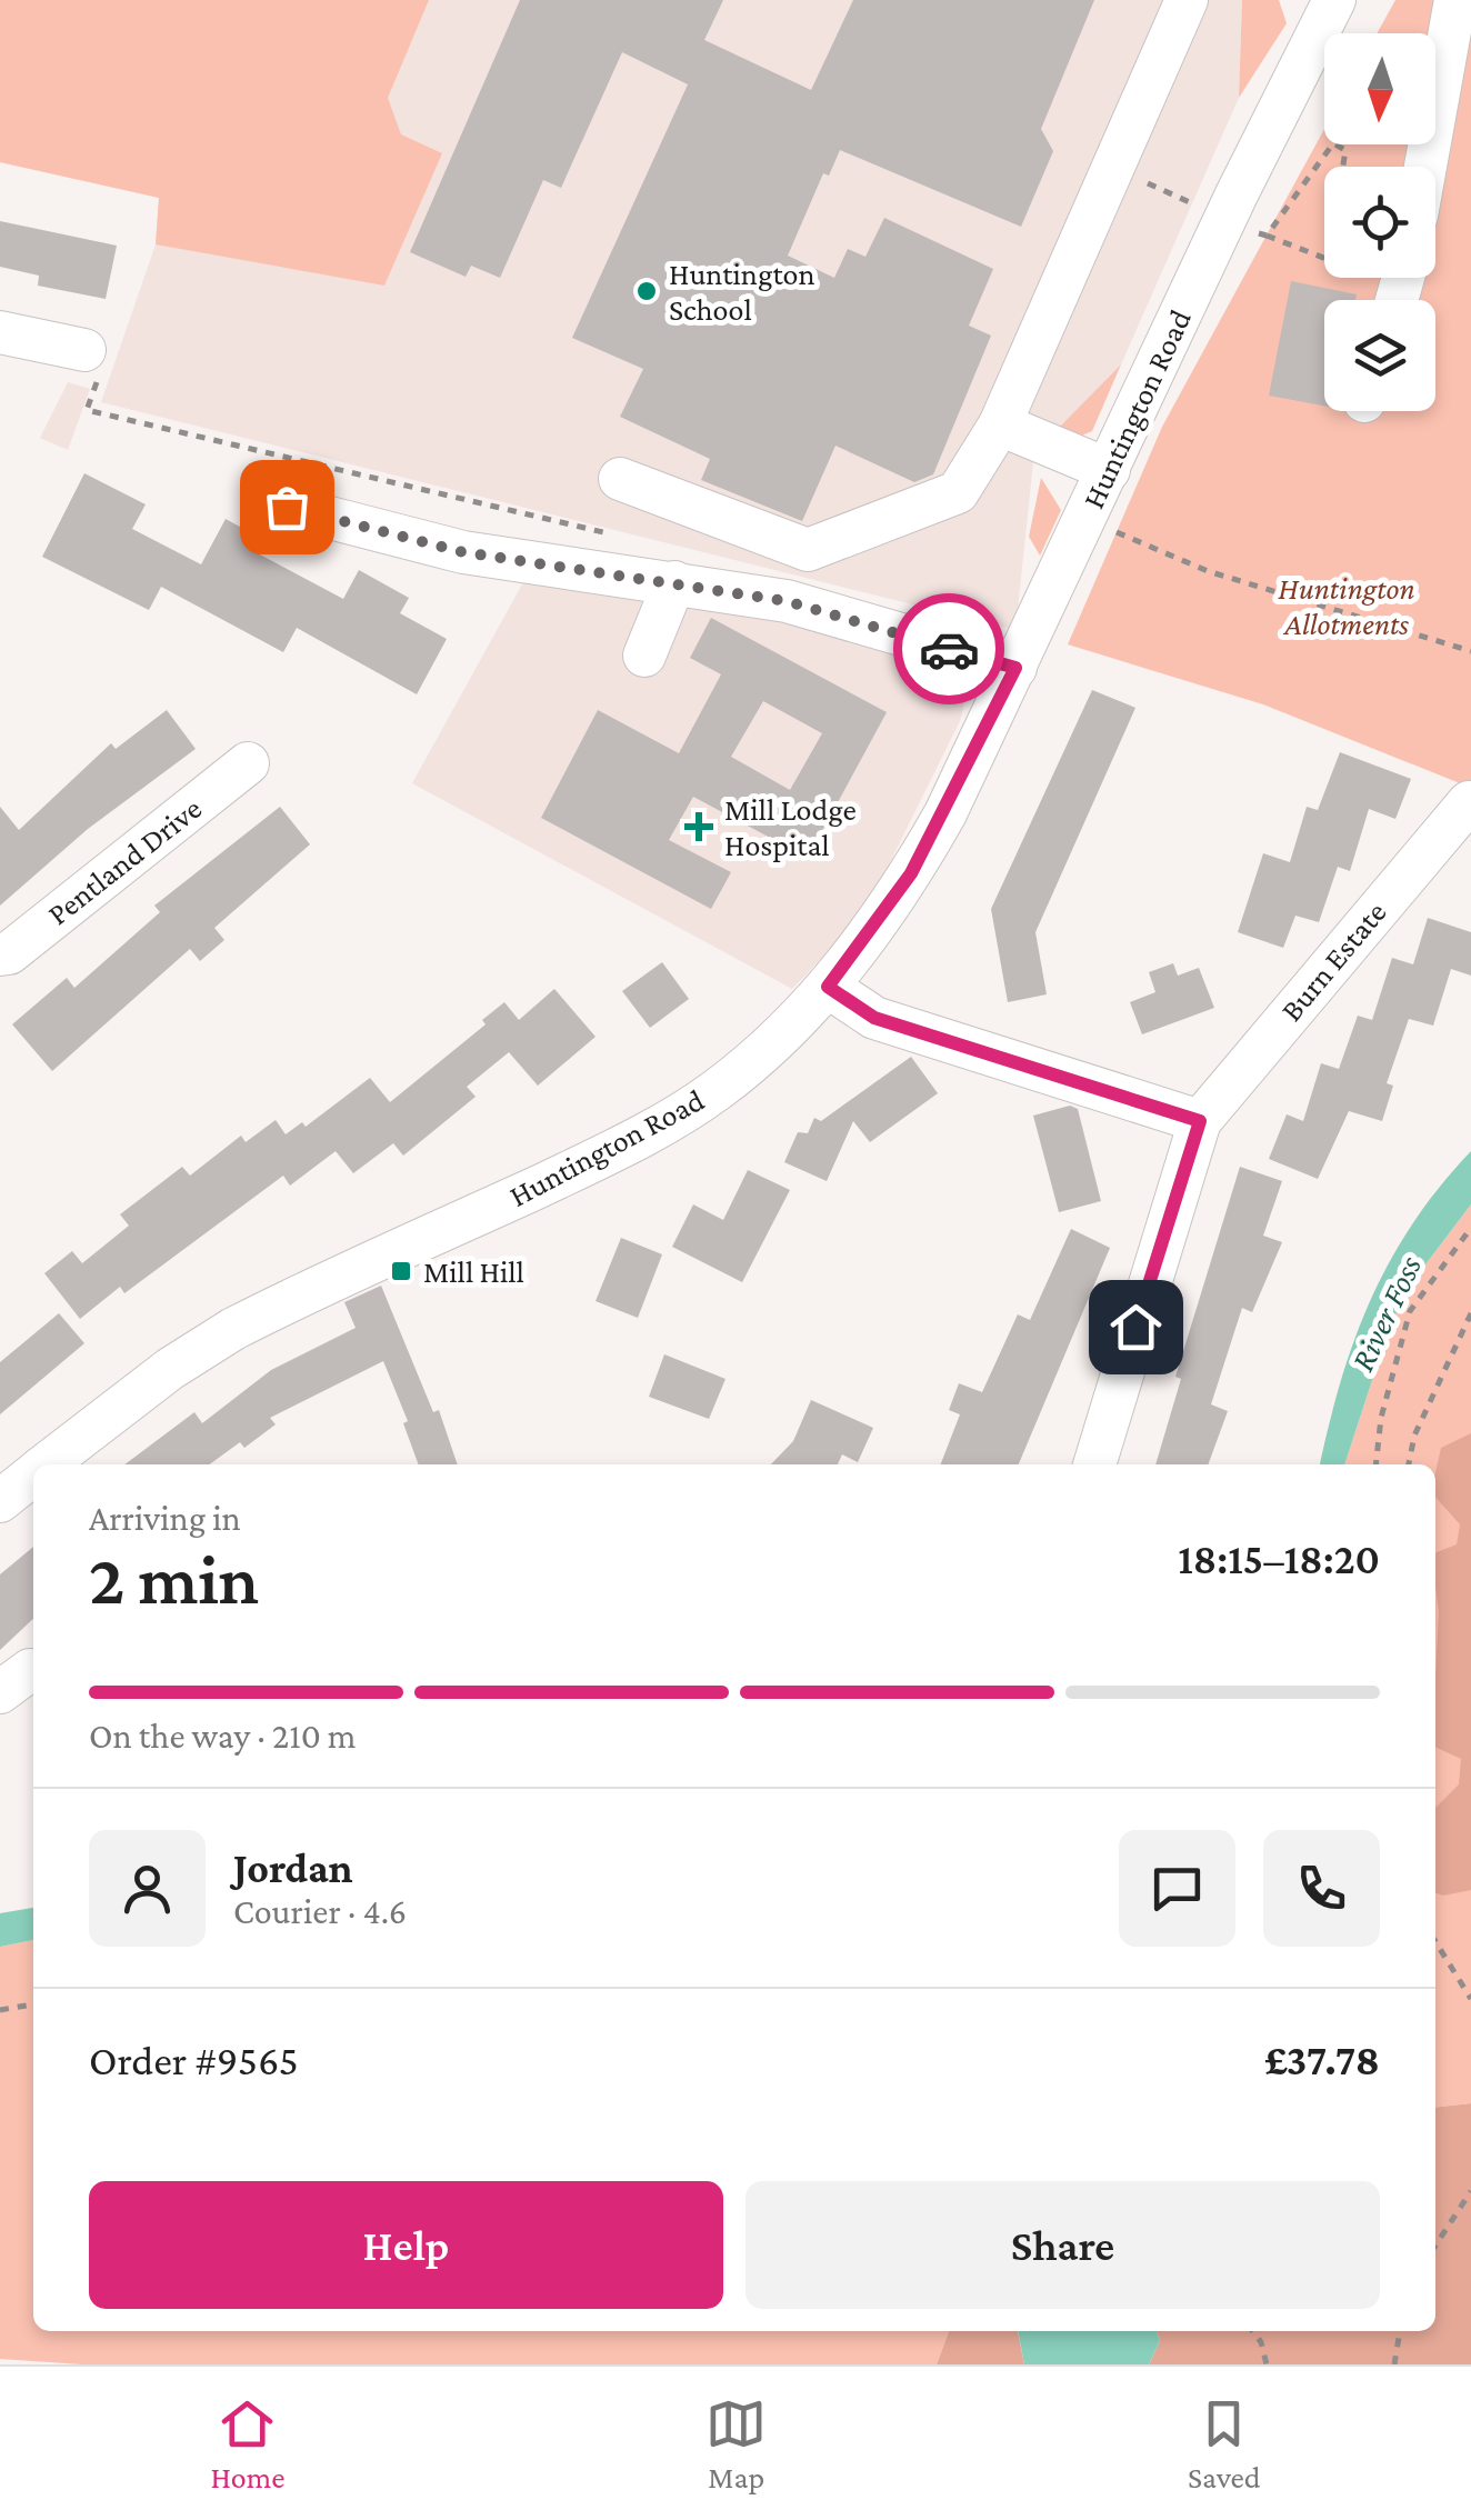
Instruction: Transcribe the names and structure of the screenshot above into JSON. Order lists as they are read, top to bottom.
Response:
{
  "streets": {
    "street": ["Huntington Road", "Pentland Drive", "Burn Estate"]
  },
  "water": ["River Foss"],
  "parks": ["Huntington Allotments"],
  "places": {
    "other": ["Huntington School"],
    "health": ["Mill Lodge Hospital"],
    "transit": ["Mill Hill"]
  },
  "north": "bottom",
  "page": {
    "heading": ["2 min", "Arriving in", "18:15–18:20"],
    "panel": [
      "Jordan",
      "Courier · 4.6",
      "Order #9565",
      "£37.78"
    ],
    "bar": "On the way · 210 m",
    "buttons": ["Help", "Share"],
    "tabs": ["Home", "Map", "Saved"]
  }
}
